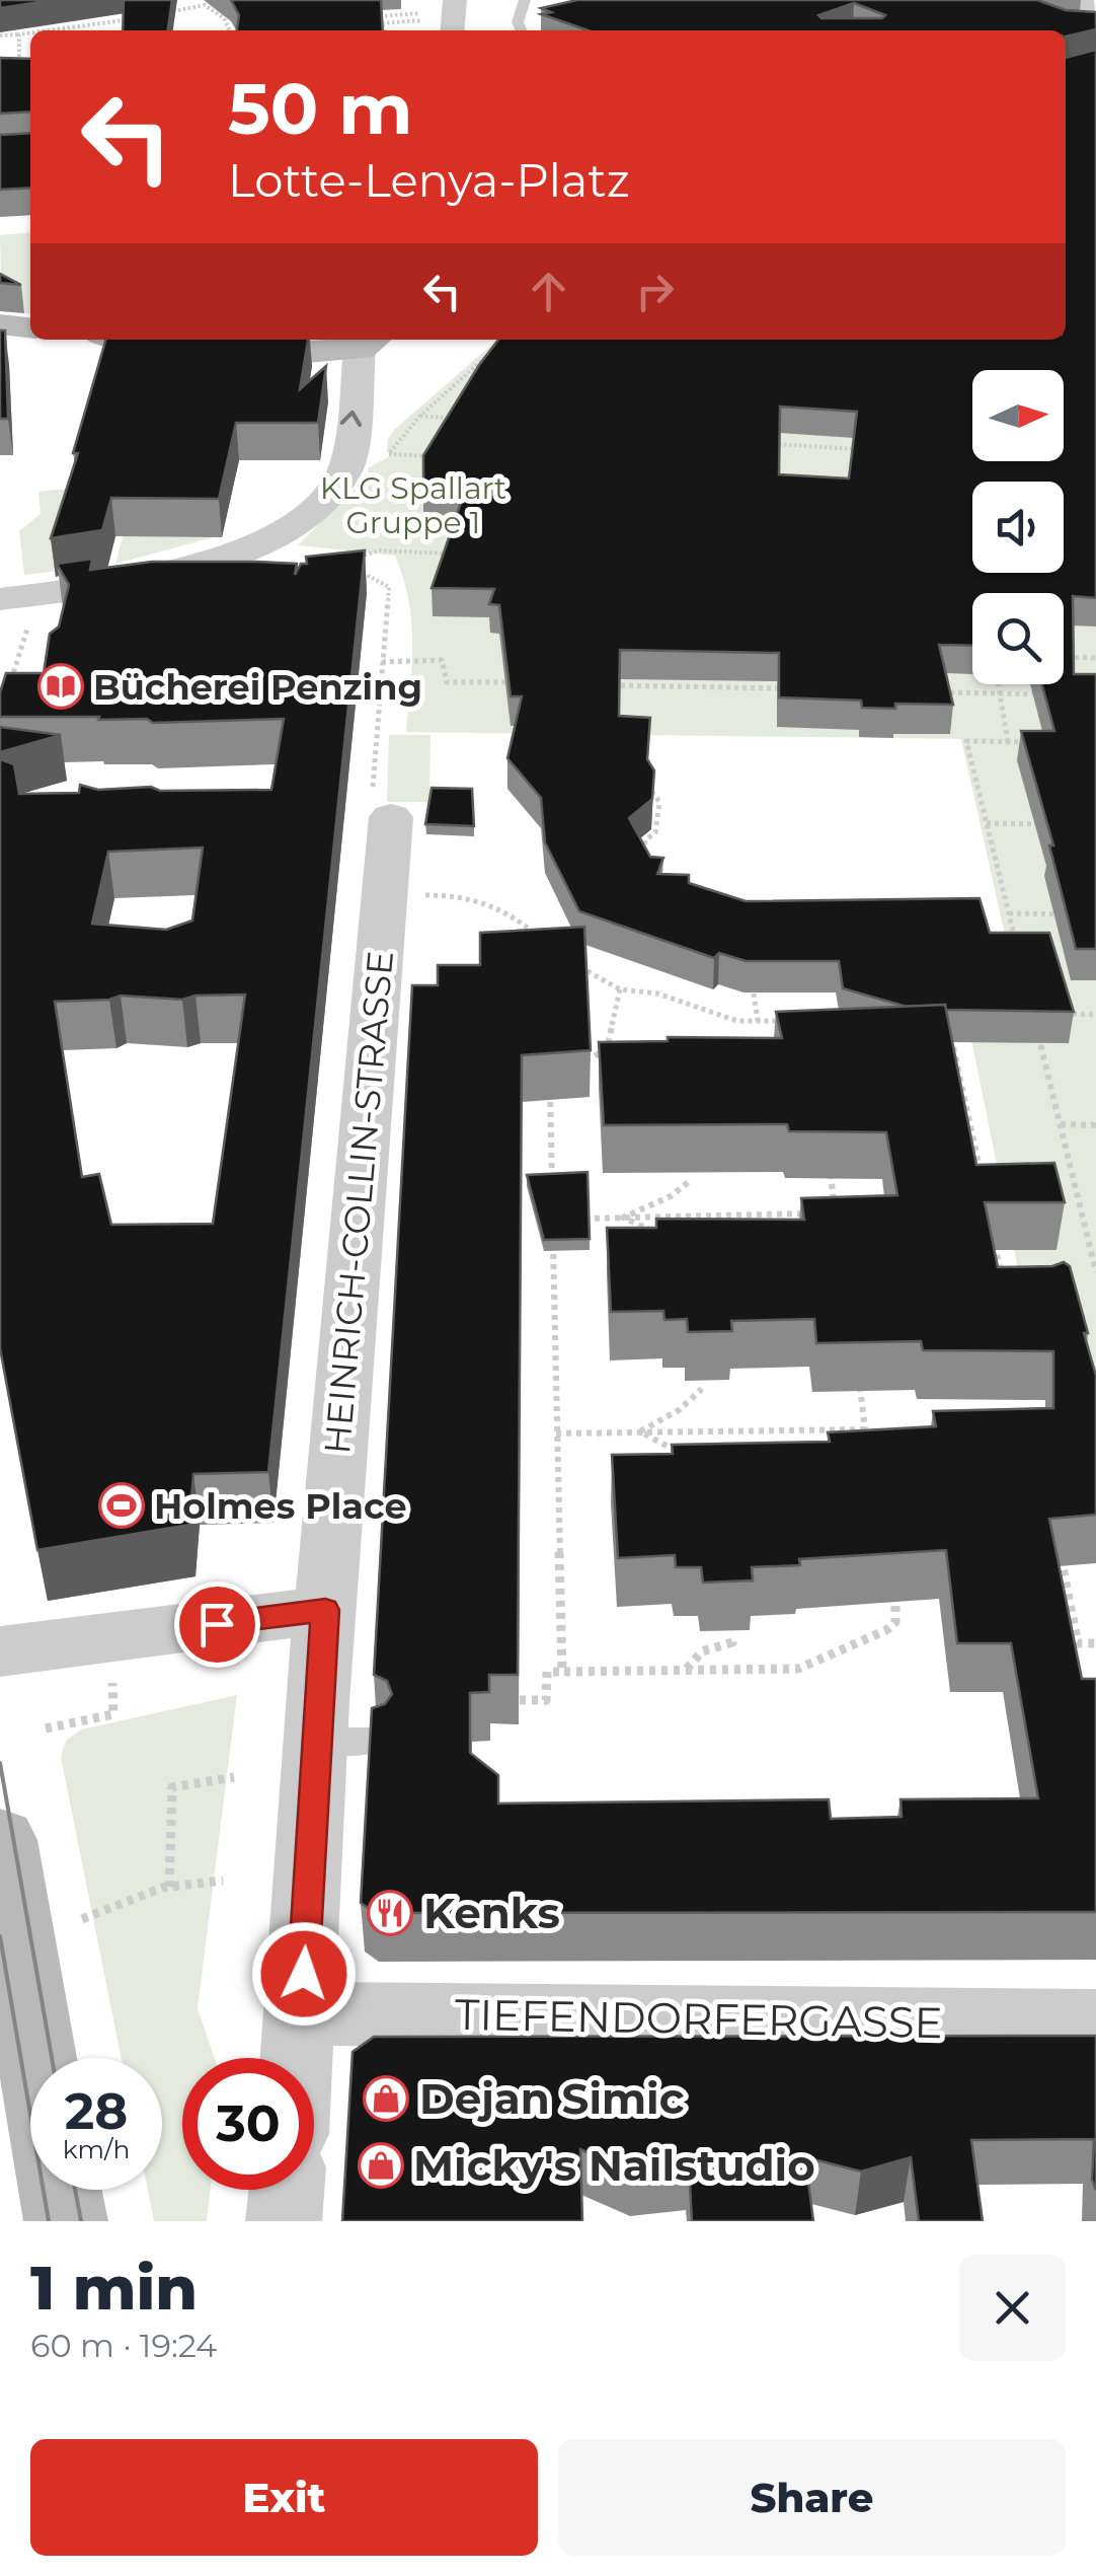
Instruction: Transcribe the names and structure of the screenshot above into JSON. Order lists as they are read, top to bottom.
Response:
{
  "streets": {
    "street": ["HEINRICH-COLLIN-STRASSE", "TIEFENDORFERGASSE"]
  },
  "crossings": [
    ["HEINRICH-COLLIN-STRASSE", "TIEFENDORFERGASSE"]
  ],
  "parks": ["KLG Spallart Gruppe 1"],
  "places": {
    "library": ["Bücherei Penzing"],
    "sports": ["Holmes Place"],
    "restaurant": ["Kenks"],
    "shop": ["Dejan Simic", "Micky's Nailstudio"]
  },
  "north": "right",
  "page": {
    "turn": ["50 m", "Lotte-Lenya-Platz"],
    "speed": "28 km/h",
    "limit": "30",
    "heading": ["1 min", "60 m · 19:24"],
    "buttons": ["Exit", "Share"]
  }
}
